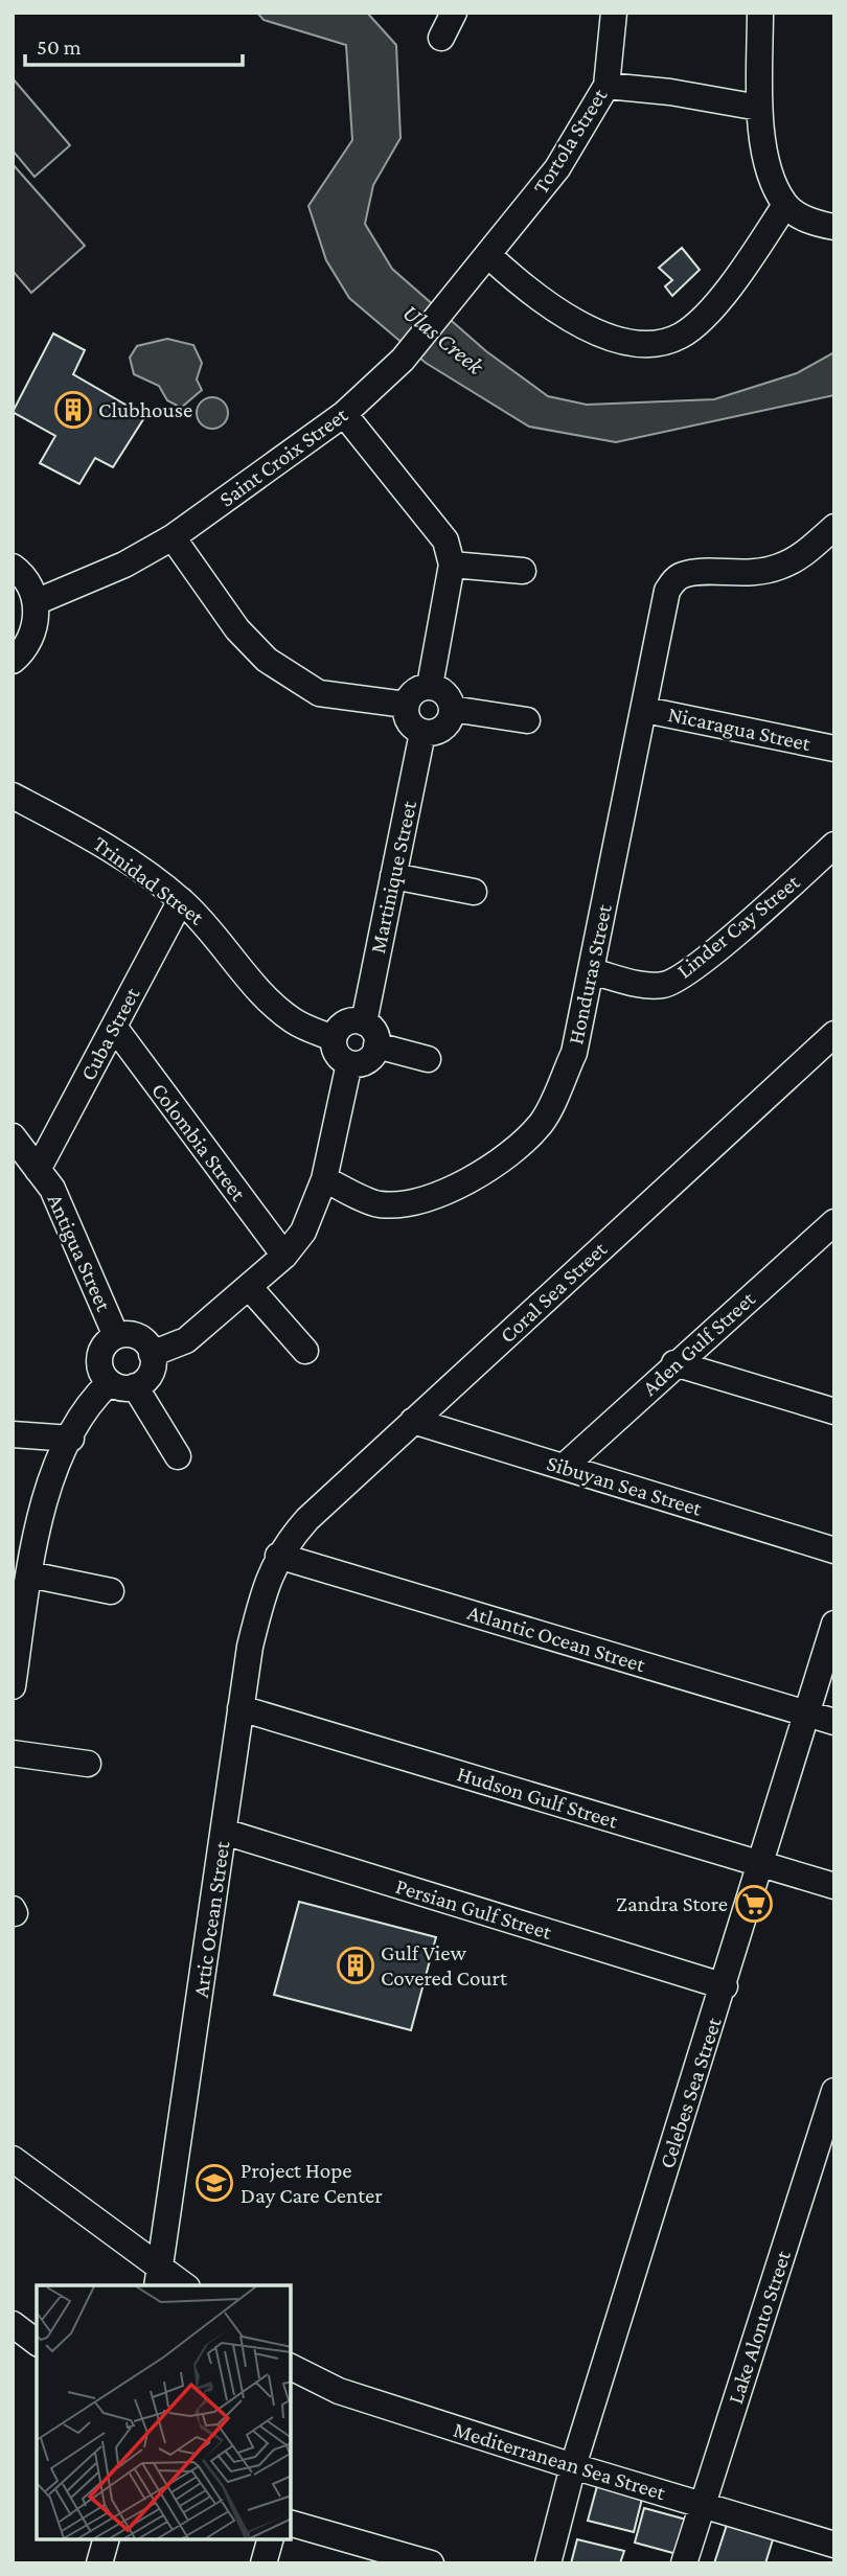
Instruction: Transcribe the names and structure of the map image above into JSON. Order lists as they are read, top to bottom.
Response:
{
  "streets": {
    "street": [
      "Tortola Street",
      "Saint Croix Street",
      "Nicaragua Street",
      "Martinique Street",
      "Trinidad Street",
      "Linder Cay Street",
      "Honduras Street",
      "Cuba Street",
      "Colombia Street",
      "Antigua Street",
      "Coral Sea Street",
      "Aden Gulf Street",
      "Sibuyan Sea Street",
      "Atlantic Ocean Street",
      "Hudson Gulf Street",
      "Persian Gulf Street",
      "Artic Ocean Street",
      "Celebes Sea Street",
      "Lake Alonto Street",
      "Mediterranean Sea Street"
    ]
  },
  "crossings": [
    ["Tortola Street", "Saint Croix Street"],
    ["Nicaragua Street", "Honduras Street"],
    ["Martinique Street", "Trinidad Street"],
    ["Trinidad Street", "Cuba Street"],
    ["Linder Cay Street", "Honduras Street"],
    ["Cuba Street", "Colombia Street"],
    ["Cuba Street", "Antigua Street"],
    ["Coral Sea Street", "Sibuyan Sea Street"],
    ["Coral Sea Street", "Atlantic Ocean Street"],
    ["Coral Sea Street", "Artic Ocean Street"],
    ["Aden Gulf Street", "Sibuyan Sea Street"],
    ["Atlantic Ocean Street", "Artic Ocean Street"],
    ["Atlantic Ocean Street", "Celebes Sea Street"],
    ["Hudson Gulf Street", "Artic Ocean Street"],
    ["Hudson Gulf Street", "Celebes Sea Street"],
    ["Persian Gulf Street", "Artic Ocean Street"],
    ["Persian Gulf Street", "Celebes Sea Street"],
    ["Celebes Sea Street", "Mediterranean Sea Street"],
    ["Lake Alonto Street", "Mediterranean Sea Street"]
  ],
  "water": ["Ulas Creek"],
  "places": {
    "building": ["Clubhouse", "Gulf View Covered Court"],
    "supermarket": ["Zandra Store"],
    "school or university": ["Project Hope Day Care Center"]
  },
  "scale_bar": "50 m"
}
